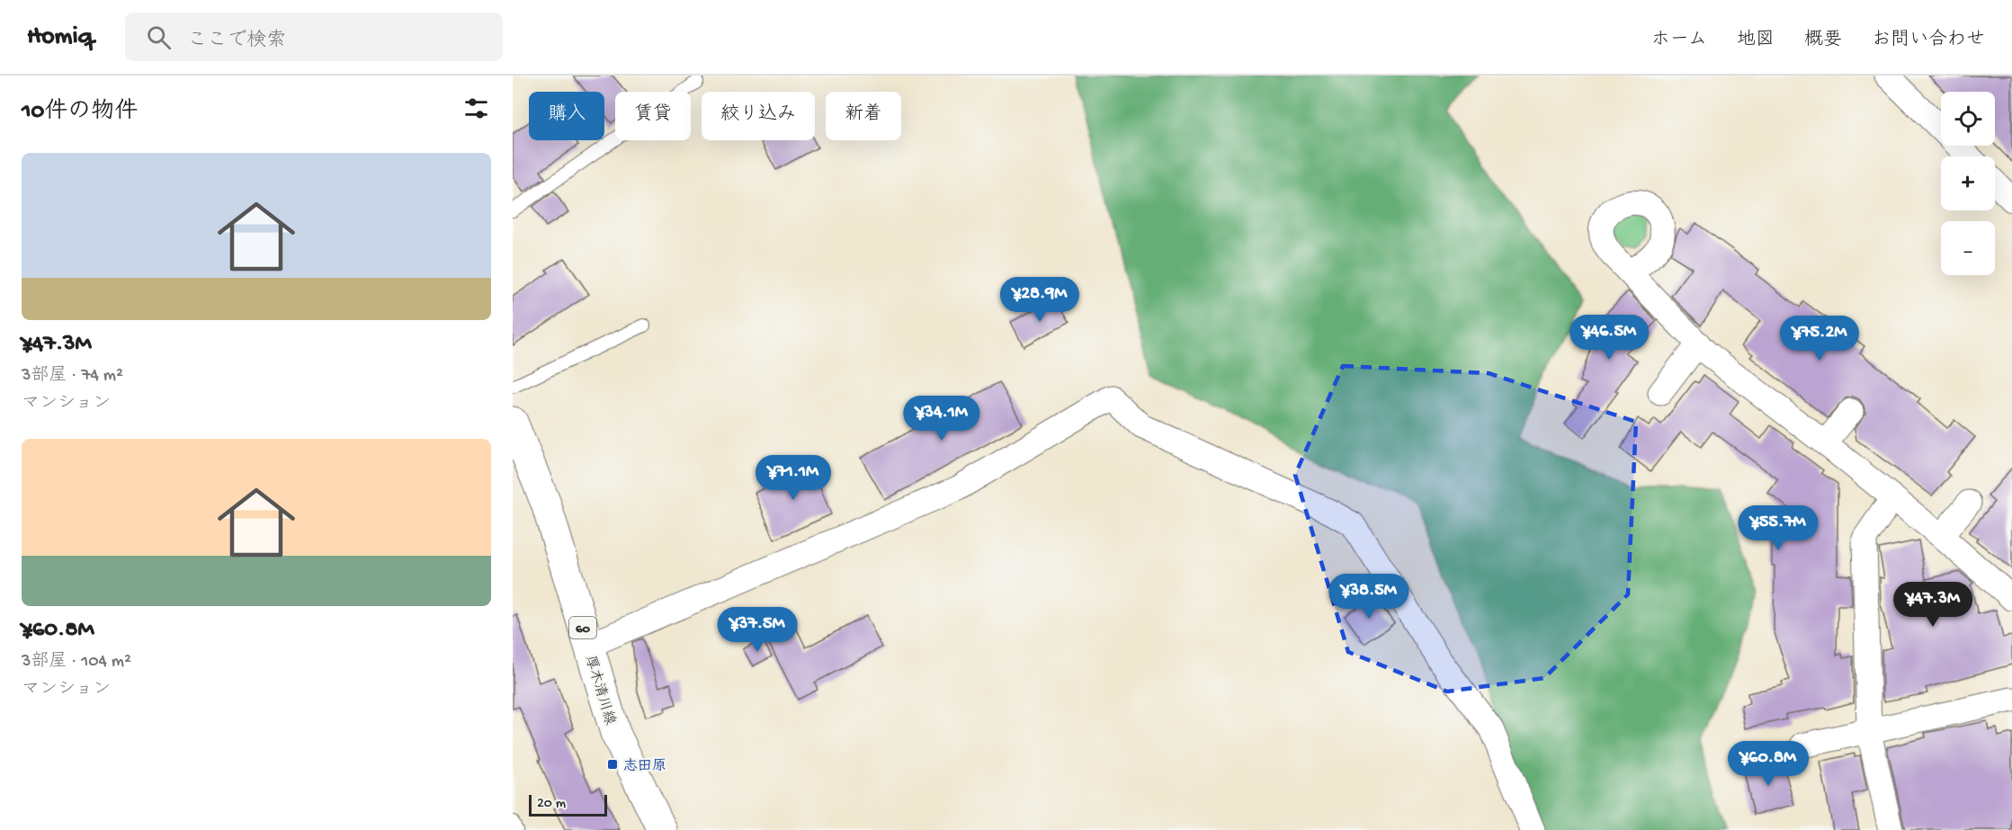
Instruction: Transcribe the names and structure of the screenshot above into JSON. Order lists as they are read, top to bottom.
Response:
{
  "streets": {
    "main road": ["60", "厚木清川線"]
  },
  "places": {
    "transit": ["志田原"]
  },
  "scale_bar": "20 m",
  "page": {
    "header": "Homiq",
    "search": "ここで検索",
    "nav": [
      "ホーム",
      "地図",
      "概要",
      "お問い合わせ"
    ],
    "heading": "10件の物件",
    "map_buttons": ["+", "−"],
    "chip": [
      "購入",
      "賃貸",
      "絞り込み",
      "新着"
    ],
    "list": [
      {
        "name": "¥47.3M",
        "note": "3部屋 · 74 m² · マンション"
      },
      {
        "name": "¥60.8M",
        "note": "3部屋 · 104 m² · マンション"
      }
    ],
    "price": [
      "¥28.9M",
      "¥46.5M",
      "¥75.2M",
      "¥34.1M",
      "¥71.1M",
      "¥55.7M",
      "¥38.5M",
      "¥47.3M",
      "¥37.5M",
      "¥60.8M"
    ],
    "scale": "20 m"
  }
}
